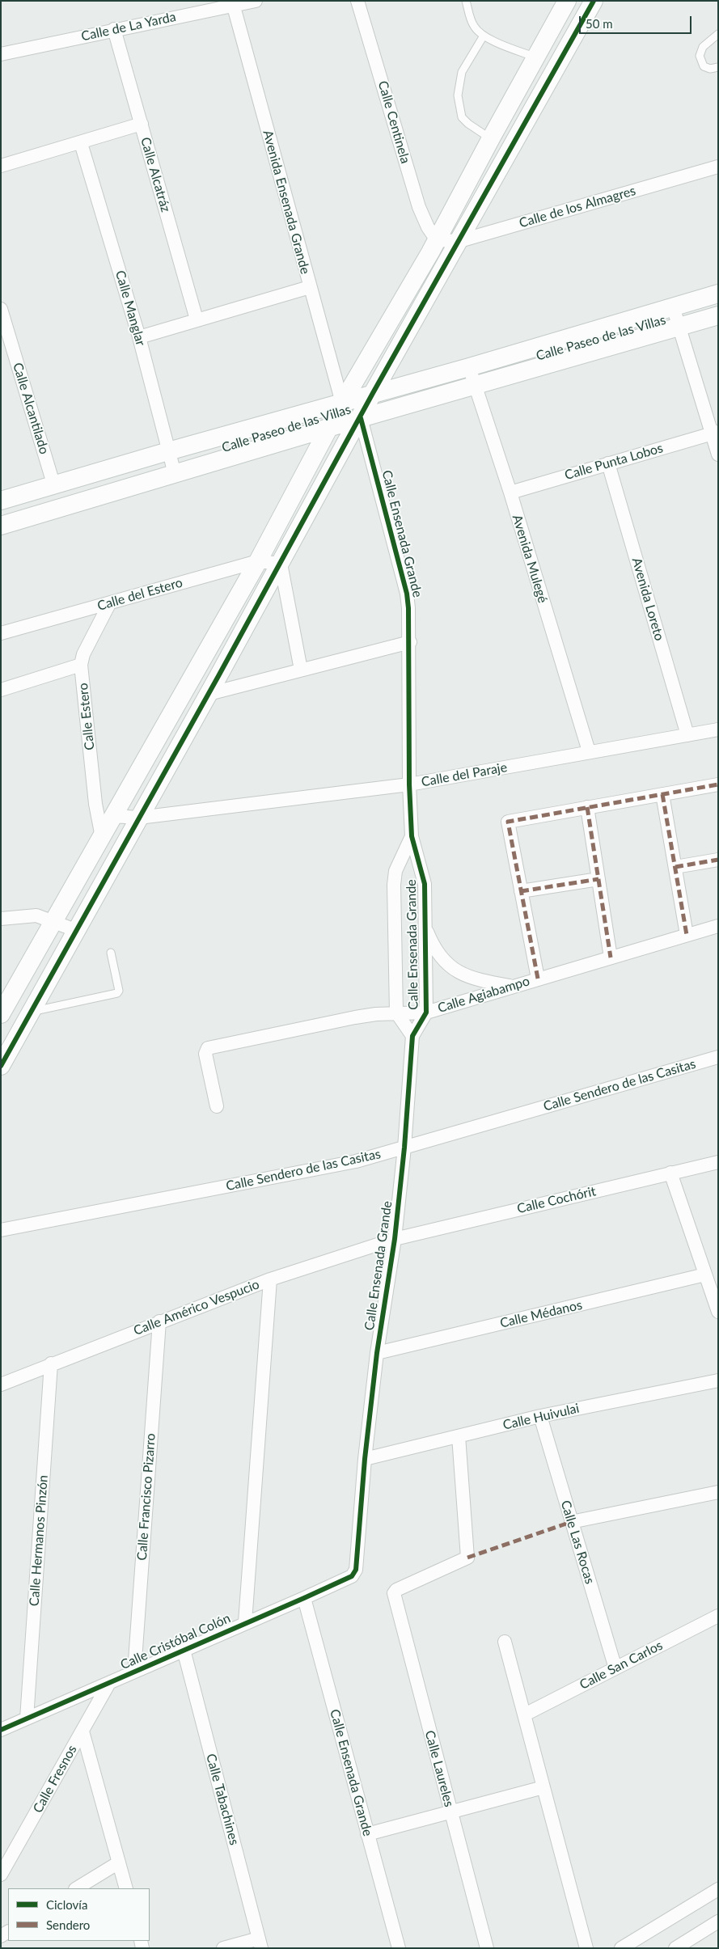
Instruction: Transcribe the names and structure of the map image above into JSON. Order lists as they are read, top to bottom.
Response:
{
  "streets": {
    "street": [
      "Calle de La Yarda",
      "Calle Centinela",
      "Calle Alcatráz",
      "Avenida Ensenada Grande",
      "Calle de los Almagres",
      "Calle Manglar",
      "Calle Paseo de las Villas",
      "Calle Alcantilado",
      "Calle Punta Lobos",
      "Calle Ensenada Grande",
      "Avenida Mulegé",
      "Calle del Estero",
      "Avenida Loreto",
      "Calle Estero",
      "Calle del Paraje",
      "Calle Agiabampo",
      "Calle Sendero de las Casitas",
      "Calle Cochórit",
      "Calle Américo Vespucio",
      "Calle Médanos",
      "Calle Huivulai",
      "Calle Francisco Pizarro",
      "Calle Hermanos Pinzón",
      "Calle Las Rocas",
      "Calle Cristóbal Colón",
      "Calle San Carlos",
      "Calle Laureles",
      "Calle Fresnos",
      "Calle Tabachines"
    ]
  },
  "crossings": [
    ["Calle de La Yarda", "Calle Alcatráz"],
    ["Calle de La Yarda", "Avenida Ensenada Grande"],
    ["Calle Centinela", "Calle de los Almagres"],
    ["Avenida Ensenada Grande", "Calle Paseo de las Villas"],
    ["Calle Manglar", "Calle Paseo de las Villas"],
    ["Calle Paseo de las Villas", "Calle Alcantilado"],
    ["Calle Paseo de las Villas", "Calle Ensenada Grande"],
    ["Calle Paseo de las Villas", "Avenida Mulegé"],
    ["Calle Punta Lobos", "Avenida Mulegé"],
    ["Calle Punta Lobos", "Avenida Loreto"],
    ["Calle Ensenada Grande", "Calle del Paraje"],
    ["Calle Ensenada Grande", "Calle Agiabampo"],
    ["Calle Ensenada Grande", "Calle Sendero de las Casitas"],
    ["Calle Ensenada Grande", "Calle Cochórit"],
    ["Calle Ensenada Grande", "Calle Américo Vespucio"],
    ["Calle Ensenada Grande", "Calle Médanos"],
    ["Calle Ensenada Grande", "Calle Huivulai"],
    ["Calle Ensenada Grande", "Calle Cristóbal Colón"],
    ["Avenida Mulegé", "Calle del Paraje"],
    ["Calle del Estero", "Calle Estero"],
    ["Avenida Loreto", "Calle del Paraje"],
    ["Calle Cochórit", "Calle Américo Vespucio"],
    ["Calle Américo Vespucio", "Calle Francisco Pizarro"],
    ["Calle Américo Vespucio", "Calle Hermanos Pinzón"],
    ["Calle Huivulai", "Calle Las Rocas"],
    ["Calle Huivulai", "Calle Laureles"],
    ["Calle Francisco Pizarro", "Calle Cristóbal Colón"],
    ["Calle Hermanos Pinzón", "Calle Cristóbal Colón"],
    ["Calle Las Rocas", "Calle San Carlos"],
    ["Calle Cristóbal Colón", "Calle Fresnos"],
    ["Calle Cristóbal Colón", "Calle Tabachines"]
  ],
  "legend": ["Ciclovía", "Sendero"],
  "scale_bar": "50 m"
}
